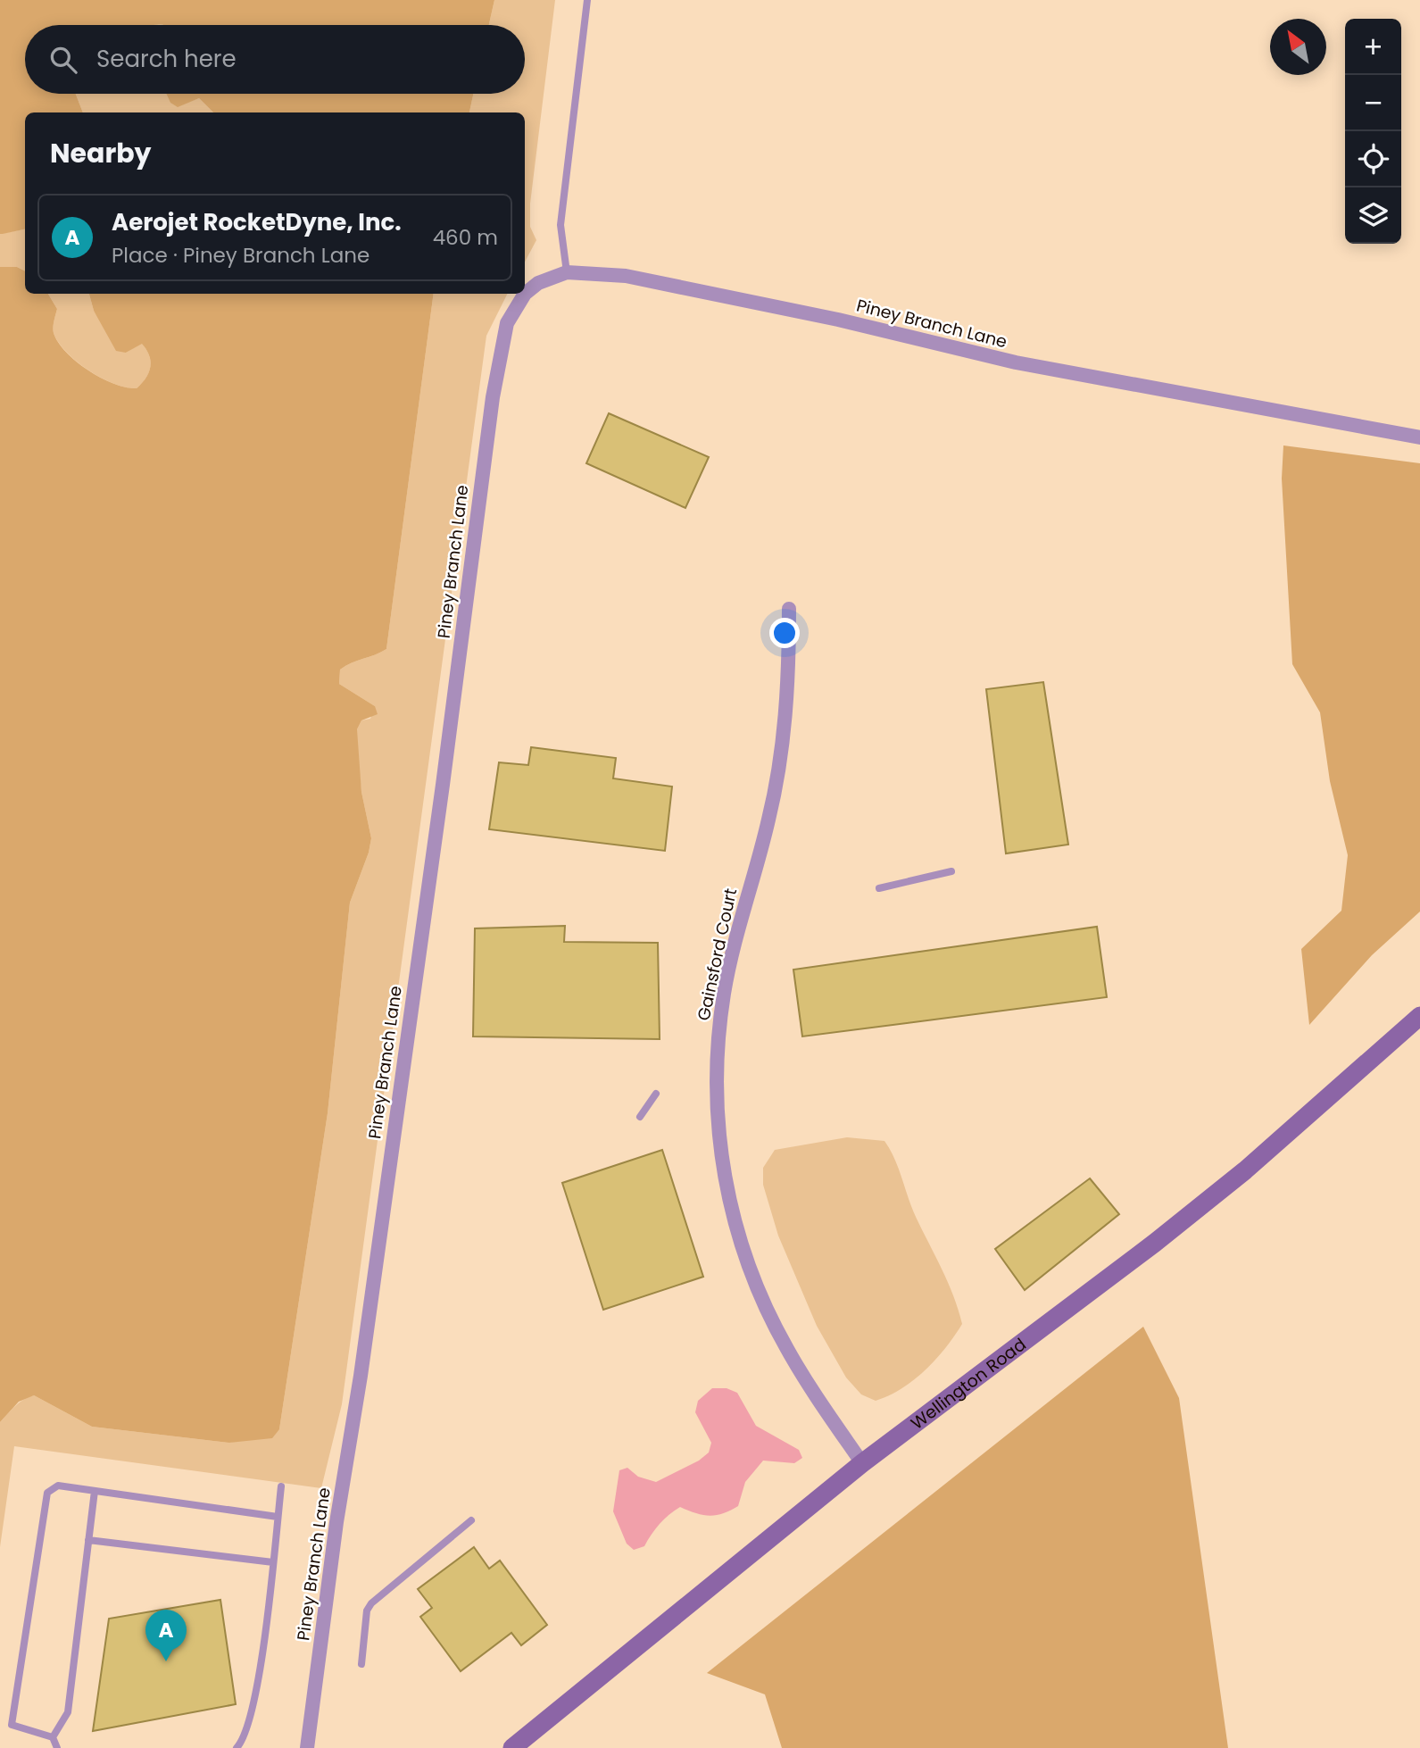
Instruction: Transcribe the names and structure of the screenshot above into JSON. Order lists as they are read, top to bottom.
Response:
{
  "streets": {
    "main road": ["Wellington Road"],
    "street": ["Piney Branch Lane", "Gainsford Court"]
  },
  "crossings": [
    ["Gainsford Court", "Wellington Road"]
  ],
  "north": "top left",
  "page": {
    "map_buttons": ["+", "−"],
    "search": "Search here",
    "heading": "Nearby",
    "list": [
      {
        "mark": "A",
        "name": "Aerojet RocketDyne, Inc.",
        "note": "Place · Piney Branch Lane",
        "value": "460 m"
      }
    ],
    "pins": "A"
  }
}
